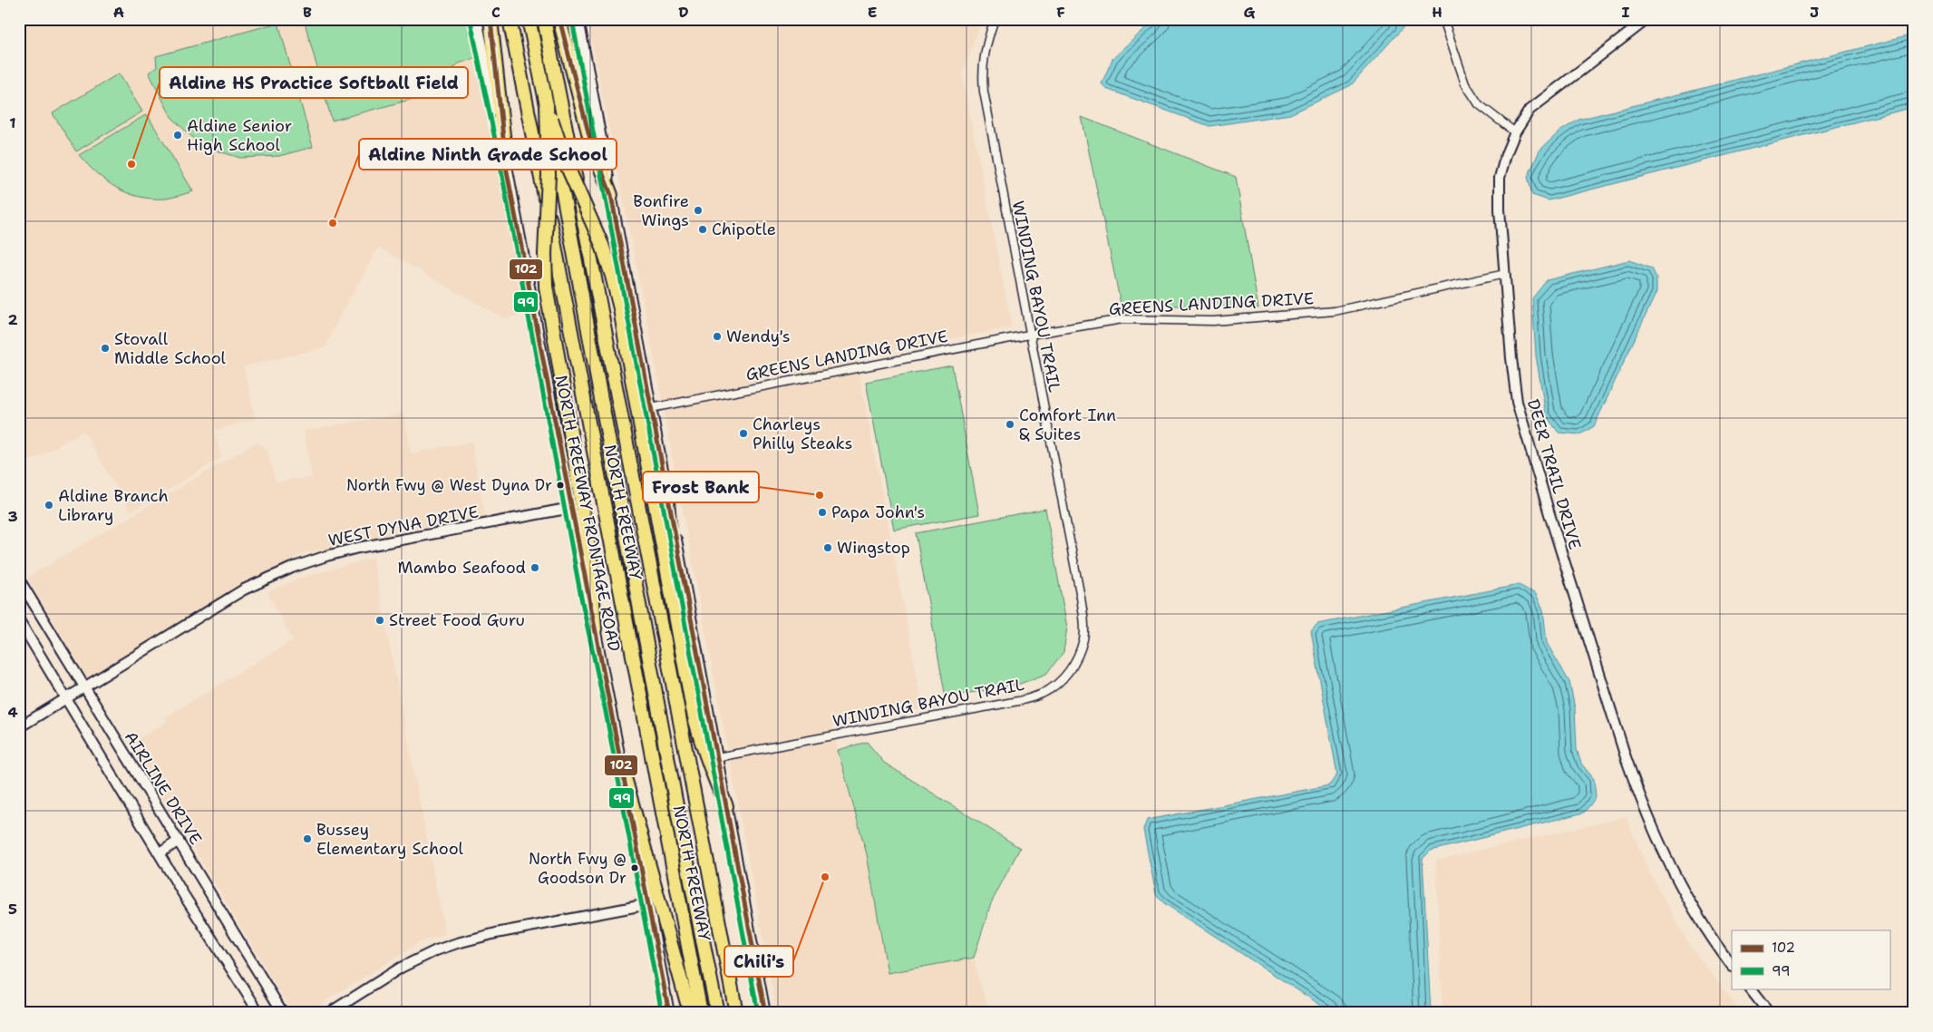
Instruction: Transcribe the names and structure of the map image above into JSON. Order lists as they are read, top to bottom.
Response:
{
  "streets": {
    "highway": ["NORTH FREEWAY"],
    "main road": [
      "DEER TRAIL DRIVE",
      "NORTH FREEWAY FRONTAGE ROAD",
      "WEST DYNA DRIVE",
      "AIRLINE DRIVE"
    ],
    "street": ["WINDING BAYOU TRAIL", "GREENS LANDING DRIVE"]
  },
  "crossings": [
    ["WINDING BAYOU TRAIL", "GREENS LANDING DRIVE"],
    ["GREENS LANDING DRIVE", "DEER TRAIL DRIVE"],
    ["NORTH FREEWAY FRONTAGE ROAD", "WEST DYNA DRIVE"],
    ["WEST DYNA DRIVE", "AIRLINE DRIVE"]
  ],
  "places": [
    "Aldine Senior High School",
    "Aldine HS Practice Softball Field",
    "Bonfire Wings",
    "Aldine Ninth Grade School",
    "Chipotle",
    "Wendy's",
    "Stovall Middle School",
    "Comfort Inn & Suites",
    "Charleys Philly Steaks",
    "North Fwy @ West Dyna Dr",
    "Frost Bank",
    "Aldine Branch Library",
    "Papa John's",
    "Wingstop",
    "Mambo Seafood",
    "Street Food Guru",
    "Bussey Elementary School",
    "North Fwy @ Goodson Dr",
    "Chili's"
  ],
  "lines": ["transit line 102", "transit line 99"],
  "legend": ["102", "99"],
  "grid": {
    "columns": [
      "A",
      "B",
      "C",
      "D",
      "E",
      "F",
      "G",
      "H",
      "I",
      "J"
    ],
    "rows": [
      "1",
      "2",
      "3",
      "4",
      "5"
    ]
  }
}
